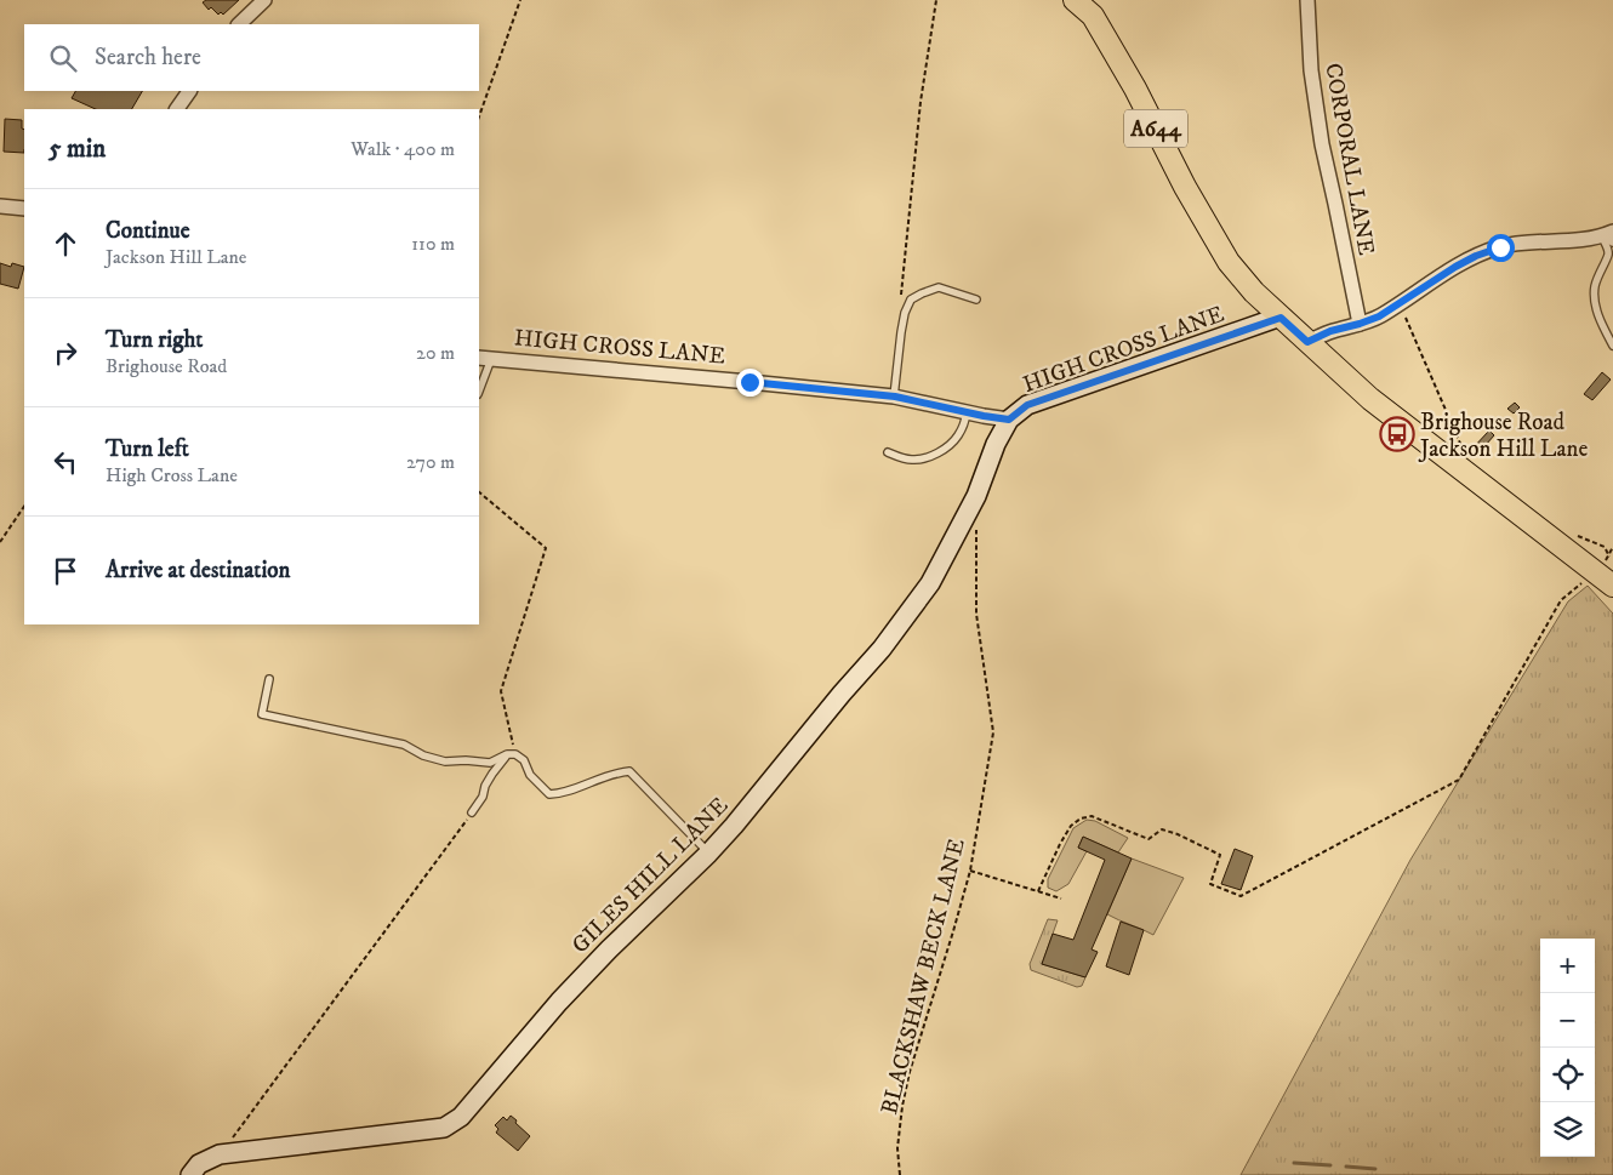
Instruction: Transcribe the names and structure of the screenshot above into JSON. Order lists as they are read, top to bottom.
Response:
{
  "streets": {
    "main road": ["A644"],
    "street": ["CORPORAL LANE", "HIGH CROSS LANE", "GILES HILL LANE"],
    "path": ["BLACKSHAW BECK LANE"]
  },
  "crossings": [
    ["A644", "HIGH CROSS LANE"],
    ["HIGH CROSS LANE", "GILES HILL LANE"]
  ],
  "places": {
    "bus stop": ["Brighouse Road Jackson Hill Lane"]
  },
  "page": {
    "search": "Search here",
    "heading": ["5 min", "Walk · 400 m"],
    "list": [
      ["Continue", "Jackson Hill Lane", "110 m"],
      ["Turn right", "Brighouse Road", "20 m"],
      ["Turn left", "High Cross Lane", "270 m"],
      "Arrive at destination"
    ],
    "map_buttons": ["+", "−"]
  }
}
